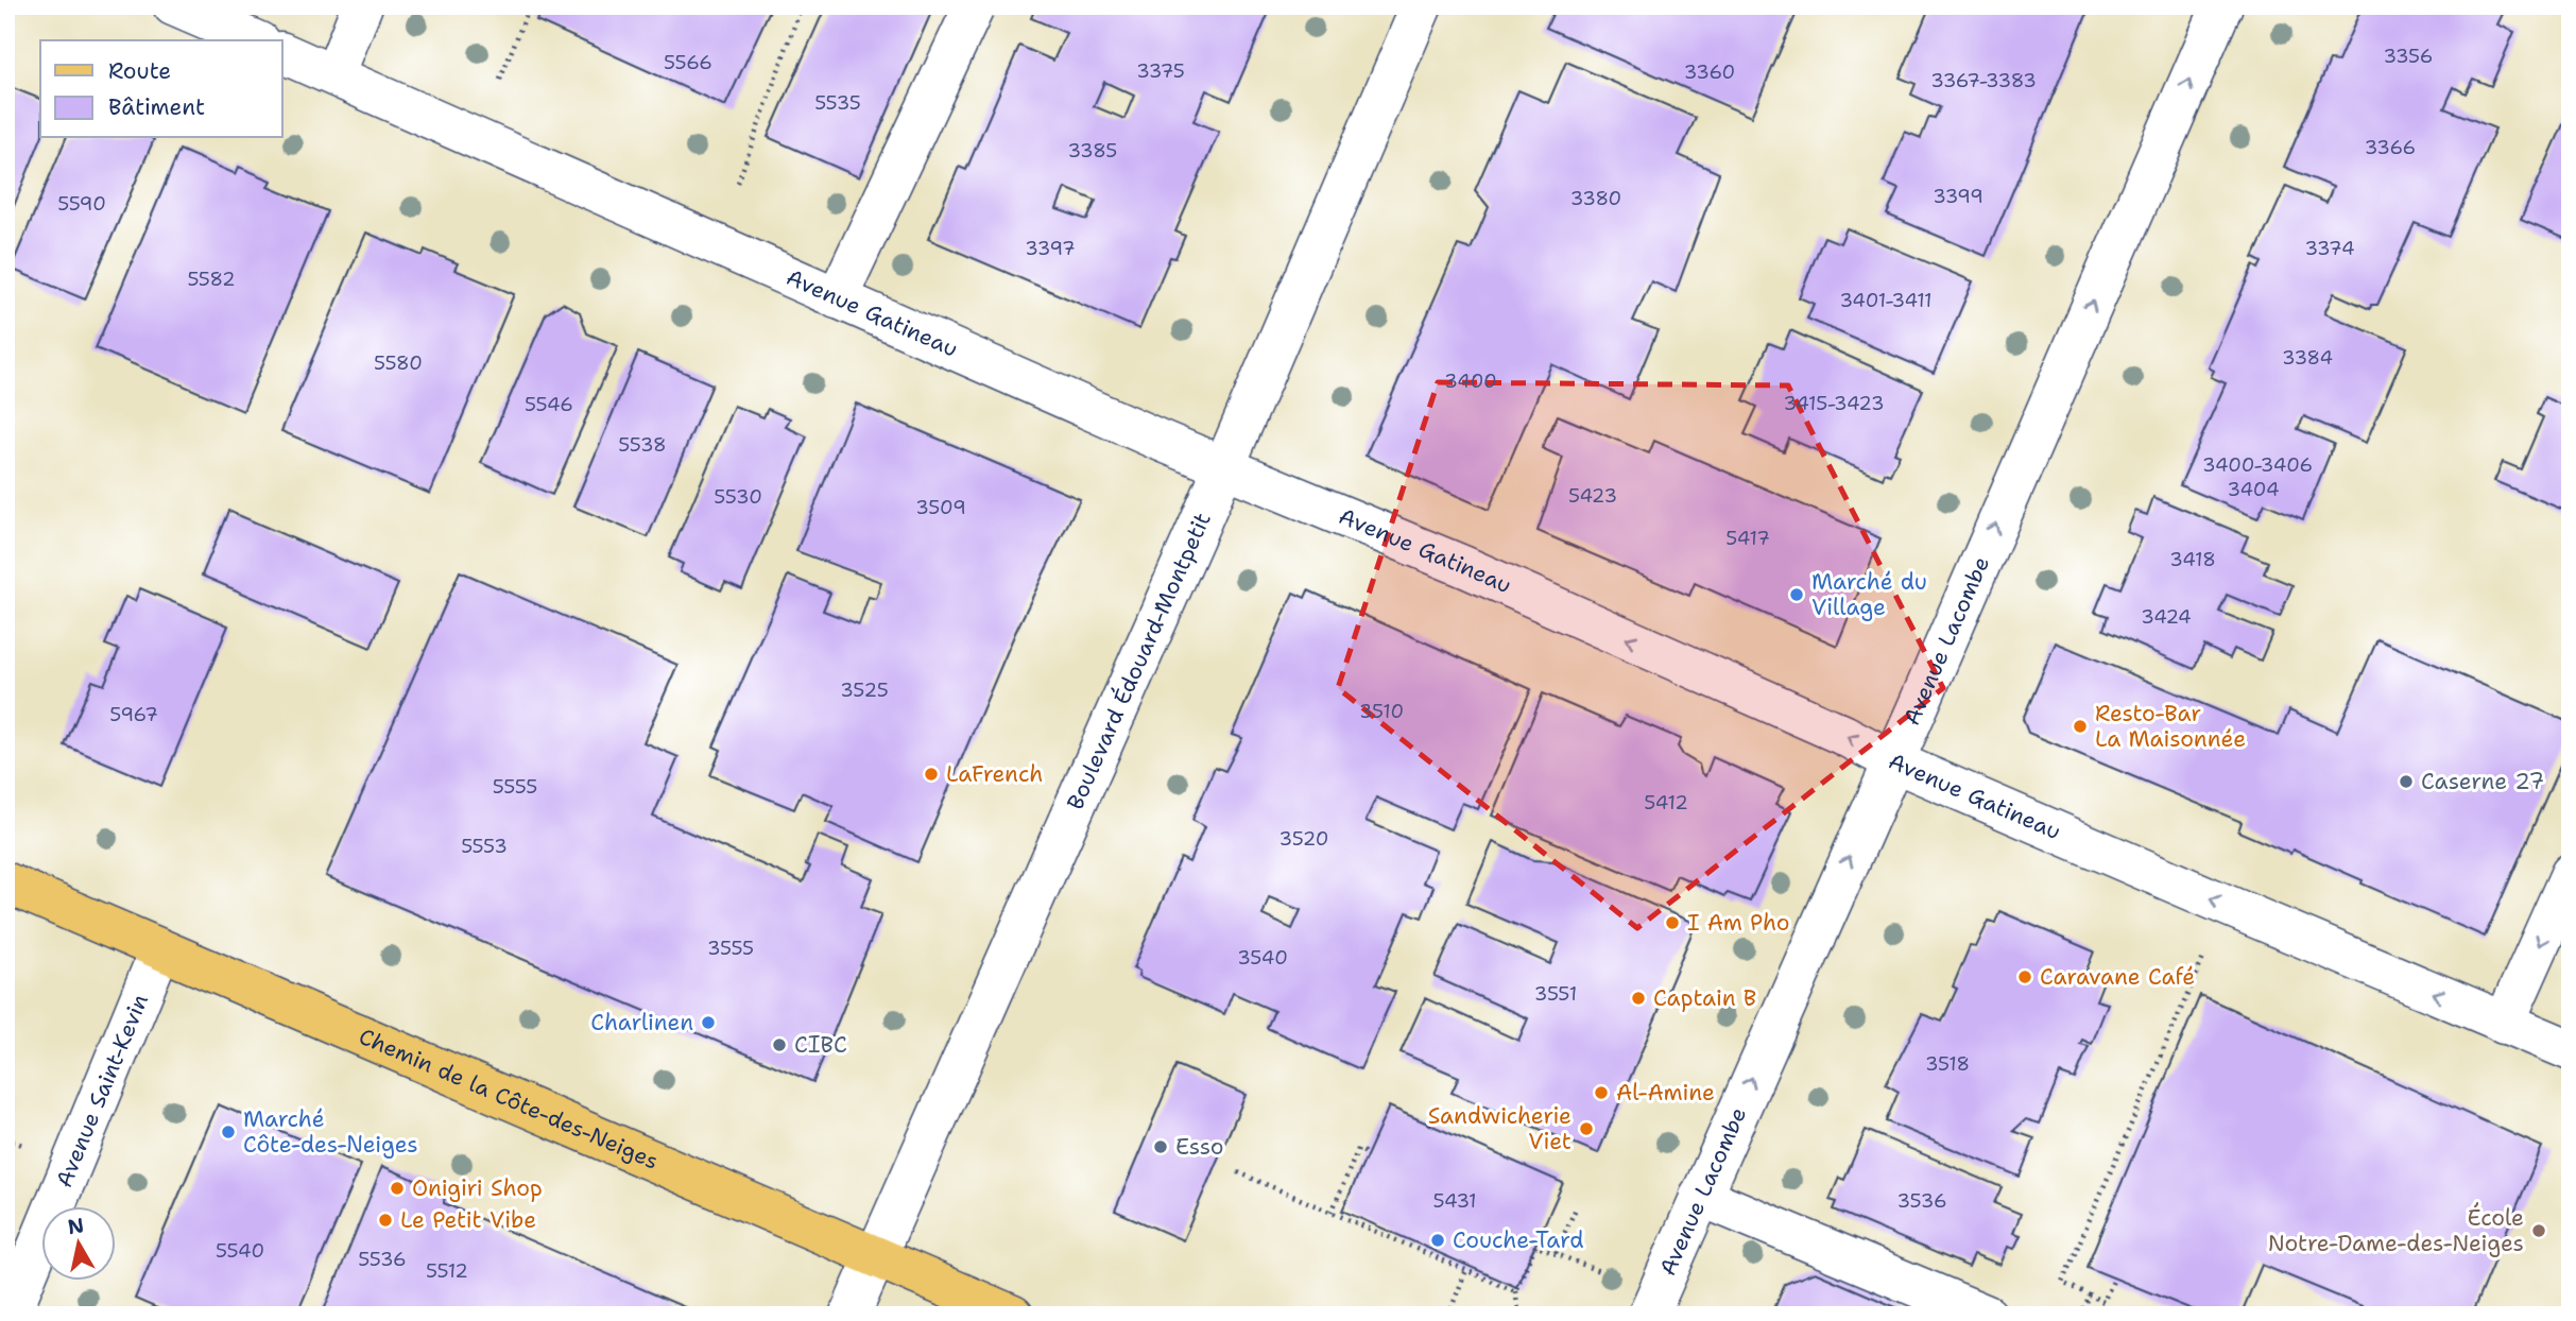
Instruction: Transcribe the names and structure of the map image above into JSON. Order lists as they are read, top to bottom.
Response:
{
  "streets": {
    "main road": ["Chemin de la Côte-des-Neiges"],
    "street": [
      "Avenue Gatineau",
      "Avenue Lacombe",
      "Boulevard Édouard-Montpetit",
      "Avenue Saint-Kevin"
    ]
  },
  "crossings": [
    ["Avenue Gatineau", "Avenue Lacombe"],
    ["Avenue Gatineau", "Boulevard Édouard-Montpetit"],
    ["Boulevard Édouard-Montpetit", "Chemin de la Côte-des-Neiges"],
    ["Avenue Saint-Kevin", "Chemin de la Côte-des-Neiges"]
  ],
  "one_way": ["Avenue Gatineau", "Avenue Lacombe"],
  "places": [
    "Marché du Village",
    "Resto-Bar La Maisonnée",
    "LaFrench",
    "Caserne 27",
    "I Am Pho",
    "Caravane Café",
    "Captain B",
    "Charlinen",
    "CIBC",
    "Al-Amine",
    "Sandwicherie Viet",
    "Marché Côte-des-Neiges",
    "Esso",
    "Onigiri Shop",
    "Le Petit Vibe",
    "École Notre-Dame-des-Neiges",
    "Couche-Tard"
  ],
  "house_numbers": [
    "3356",
    "5566",
    "3375",
    "3360",
    "3367-3383",
    "5535",
    "3366",
    "3385",
    "3399",
    "3380",
    "5590",
    "3397",
    "3374",
    "5582",
    "3401-3411",
    "3384",
    "5580",
    "3400",
    "3415-3423",
    "5546",
    "5538",
    "3400-3406",
    "3404",
    "5423",
    "5530",
    "3509",
    "5417",
    "3418",
    "3424",
    "3525",
    "3510",
    "5967",
    "5555",
    "5412",
    "3520",
    "5553",
    "3555",
    "3540",
    "3551",
    "3518",
    "5431",
    "3536",
    "5540",
    "5536",
    "5512"
  ],
  "legend": ["Route", "Bâtiment"],
  "north": "top"
}
